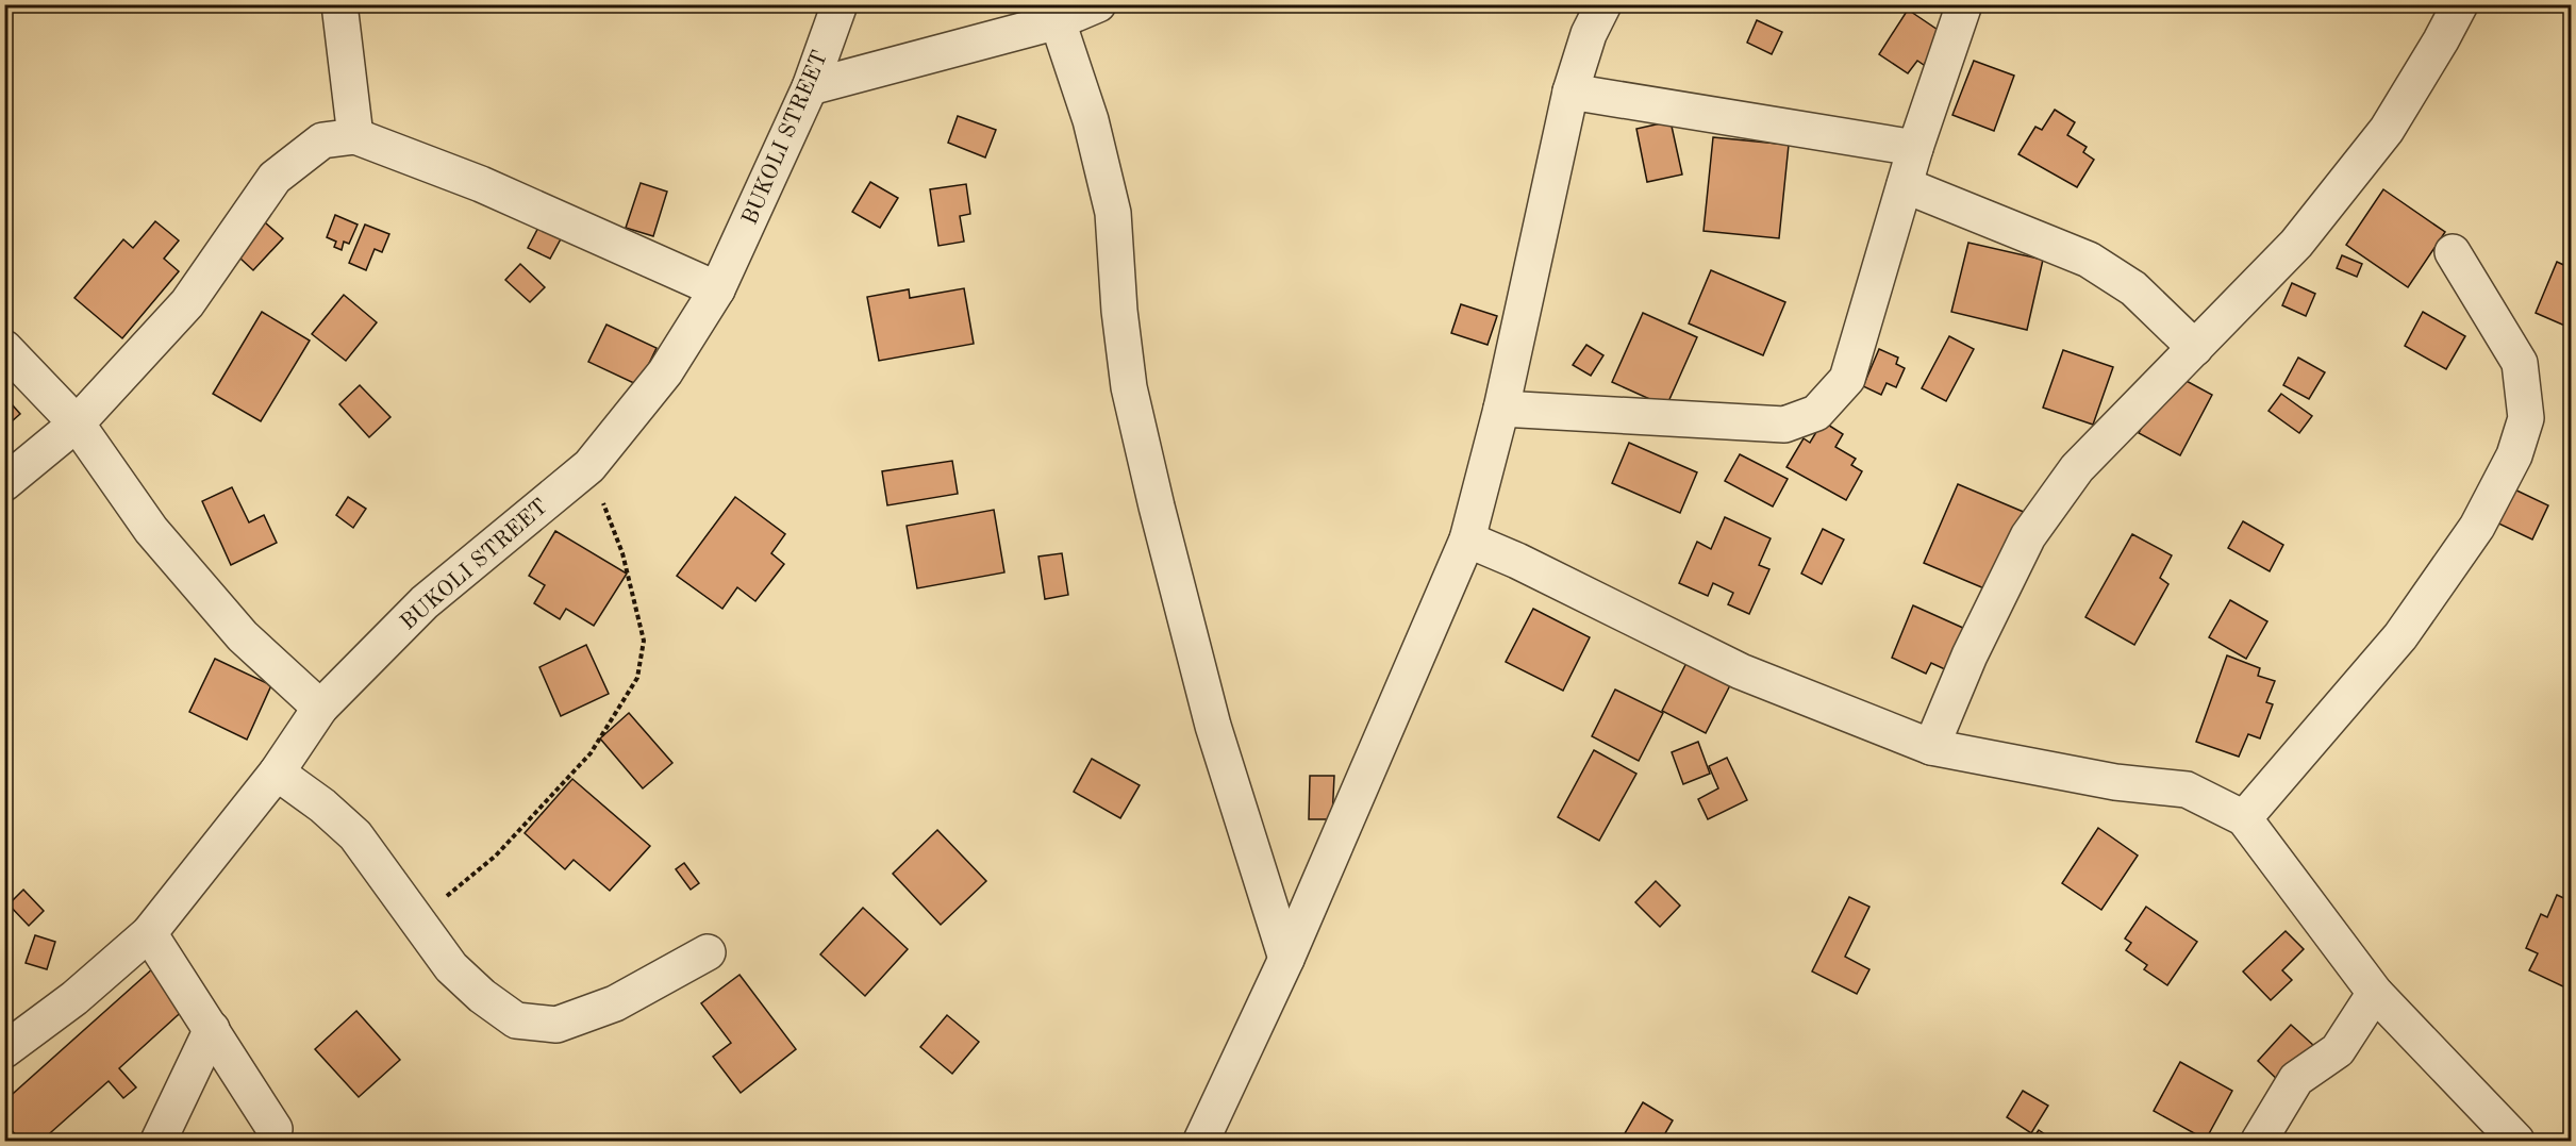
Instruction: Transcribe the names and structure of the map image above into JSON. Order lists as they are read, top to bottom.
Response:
{
  "streets": {
    "street": ["BUKOLI STREET"]
  }
}
